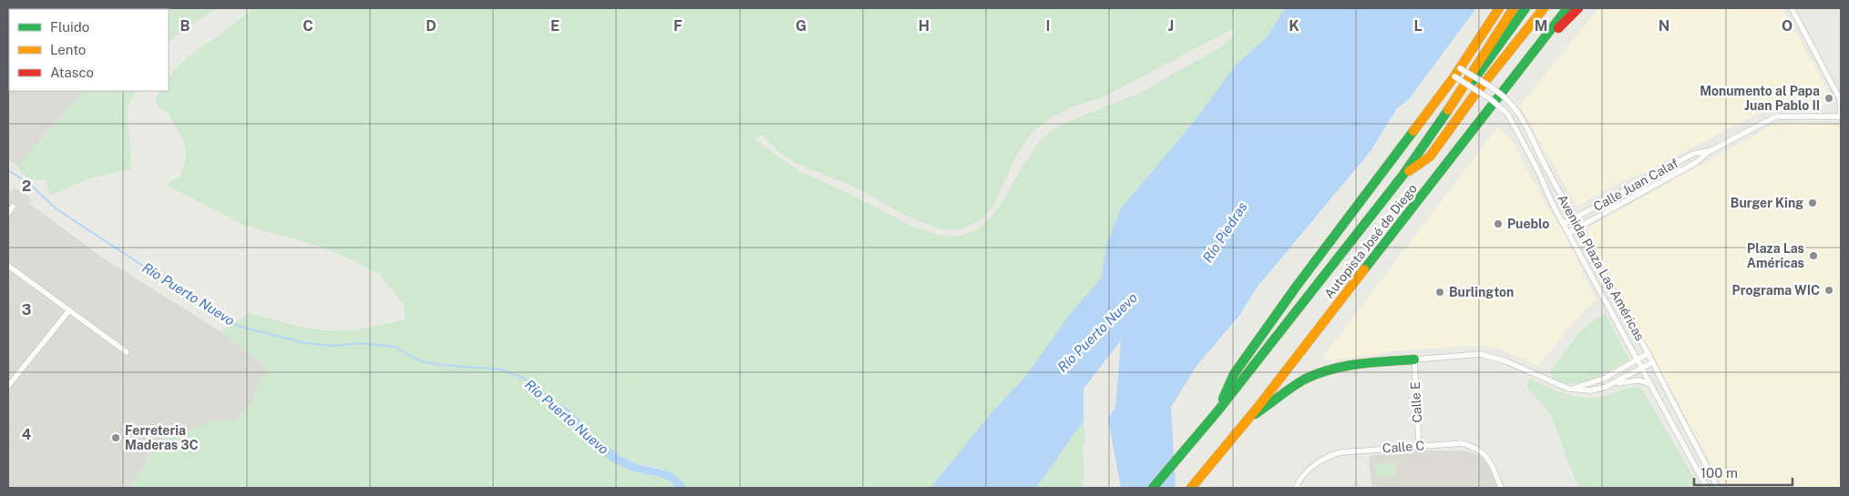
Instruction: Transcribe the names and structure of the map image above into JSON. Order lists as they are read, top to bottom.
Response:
{
  "streets": {
    "highway": ["Autopista José de Diego"],
    "street": [
      "Calle Juan Calaf",
      "Avenida Plaza Las Américas",
      "Calle E",
      "Calle C"
    ]
  },
  "crossings": [
    ["Calle Juan Calaf", "Avenida Plaza Las Américas"],
    ["Calle E", "Calle C"]
  ],
  "water": ["Río Piedras", "Río Puerto Nuevo"],
  "places": [
    "Monumento al Papa Juan Pablo II",
    "Burger King",
    "Pueblo",
    "Plaza Las Américas",
    "Programa WIC",
    "Burlington",
    "Ferreteria Maderas 3C"
  ],
  "legend": ["Fluido", "Lento", "Atasco"],
  "scale_bar": "100 m",
  "grid": {
    "columns": [
      "B",
      "C",
      "D",
      "E",
      "F",
      "G",
      "H",
      "I",
      "J",
      "K",
      "L",
      "M",
      "N",
      "O"
    ],
    "rows": ["2", "3", "4"]
  }
}
